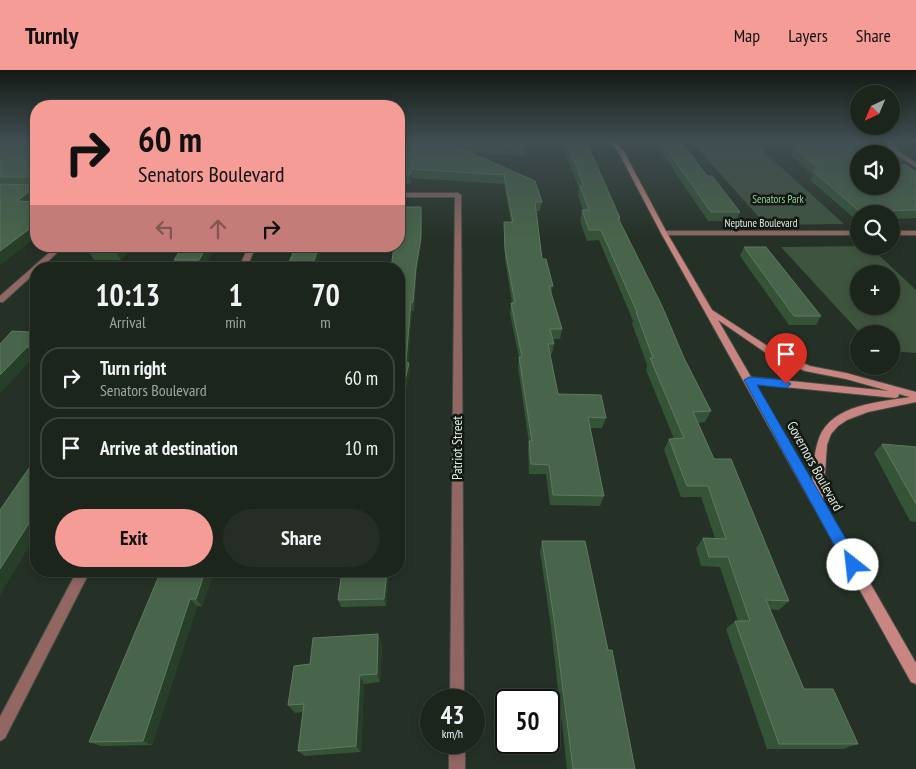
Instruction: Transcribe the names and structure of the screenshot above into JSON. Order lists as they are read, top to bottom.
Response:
{
  "streets": {
    "main road": ["Governors Boulevard"],
    "street": ["Neptune Boulevard", "Patriot Street"]
  },
  "crossings": [
    ["Neptune Boulevard", "Governors Boulevard"]
  ],
  "parks": ["Senators Park"],
  "north": "bottom left",
  "page": {
    "header": "Turnly",
    "nav": ["Map", "Layers", "Share"],
    "map_buttons": ["+", "−"],
    "turn": ["60 m", "Senators Boulevard"],
    "eta": [
      "10:13",
      "Arrival",
      "1",
      "min",
      "70",
      "m"
    ],
    "list": [
      {
        "name": "Turn right",
        "note": "Senators Boulevard",
        "value": "60 m"
      },
      {
        "name": "Arrive at destination",
        "value": "10 m"
      }
    ],
    "buttons": ["Exit", "Share"],
    "speed": "43 km/h",
    "limit": "50"
  }
}
